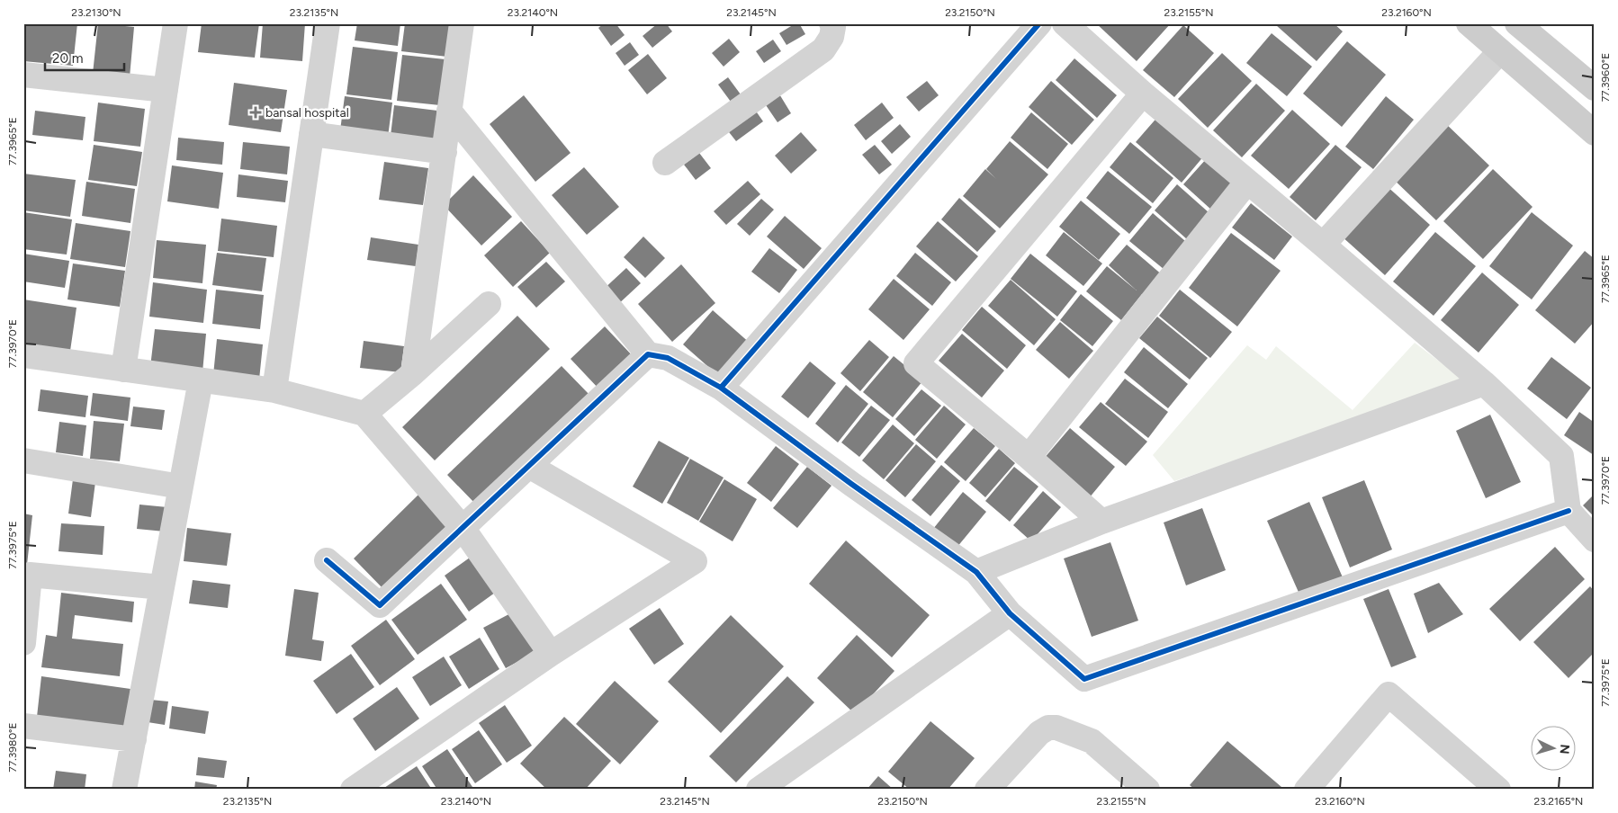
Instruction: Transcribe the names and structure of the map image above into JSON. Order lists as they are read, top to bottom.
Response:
{
  "places": {
    "health": ["bansal hospital"]
  },
  "scale_bar": "20 m",
  "north": "right",
  "coordinates": [
    "23.2130°N",
    "23.2135°N",
    "23.2140°N",
    "23.2145°N",
    "23.2150°N",
    "23.2155°N",
    "23.2160°N",
    "77.3960°E",
    "77.3965°E",
    "77.3970°E",
    "77.3975°E",
    "77.3980°E",
    "23.2165°N"
  ]
}
